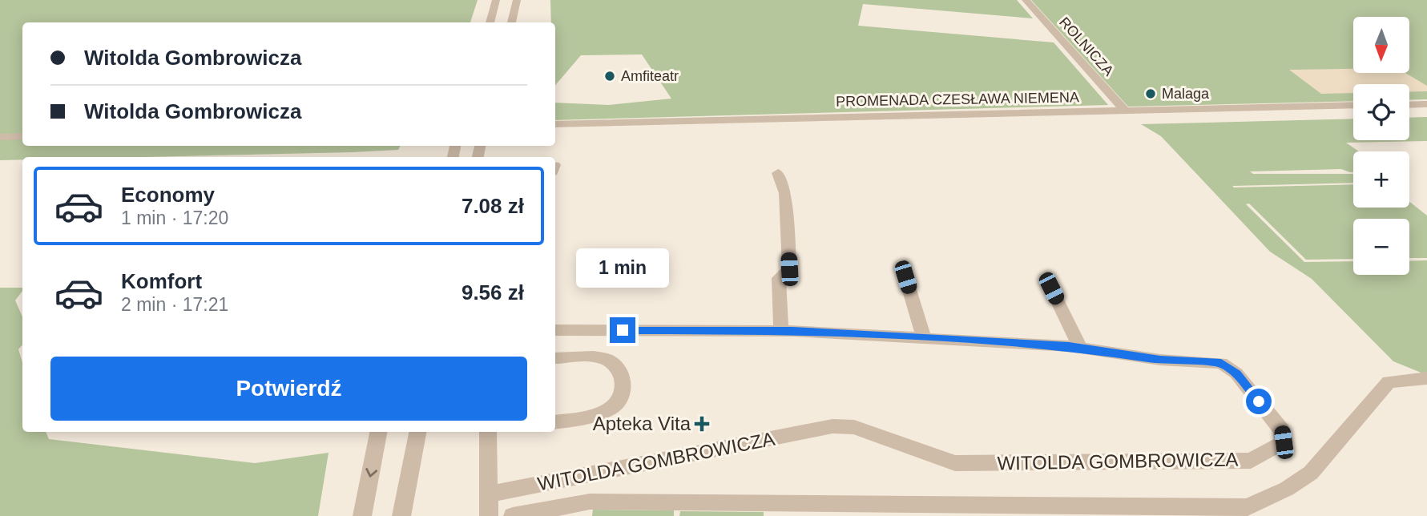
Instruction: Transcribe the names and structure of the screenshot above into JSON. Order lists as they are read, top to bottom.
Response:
{
  "streets": {
    "street": ["ROLNICZA", "PROMENADA CZESŁAWA NIEMENA", "WITOLDA GOMBROWICZA"]
  },
  "crossings": [
    ["ROLNICZA", "PROMENADA CZESŁAWA NIEMENA"]
  ],
  "places": {
    "other": ["Amfiteatr", "Malaga"],
    "health": ["Apteka Vita"]
  },
  "north": "bottom",
  "page": {
    "map_buttons": ["+", "−"],
    "banner": ["Witolda Gombrowicza", "Witolda Gombrowicza"],
    "list": [
      {
        "name": "Economy",
        "note": "1 min · 17:20",
        "value": "7.08 zł"
      },
      {
        "name": "Komfort",
        "note": "2 min · 17:21",
        "value": "9.56 zł"
      }
    ],
    "bubble": "1 min",
    "buttons": "Potwierdź"
  }
}
